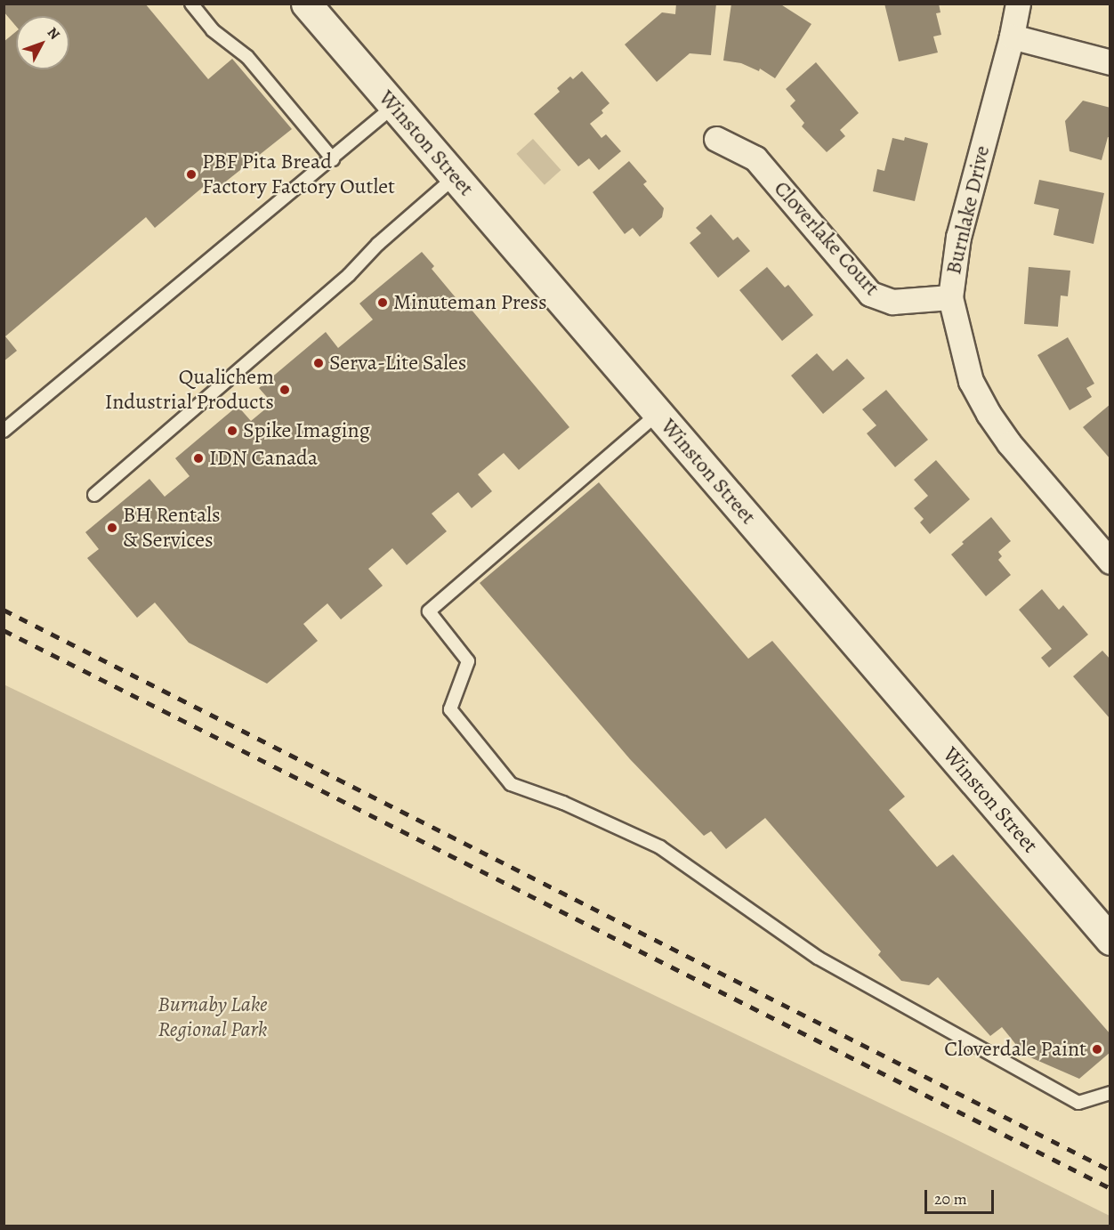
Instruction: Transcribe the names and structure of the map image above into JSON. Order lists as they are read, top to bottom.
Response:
{
  "streets": {
    "street": ["Winston Street", "Burnlake Drive", "Cloverlake Court"]
  },
  "crossings": [
    ["Burnlake Drive", "Cloverlake Court"]
  ],
  "parks": ["Burnaby Lake Regional Park"],
  "places": [
    "PBF Pita Bread Factory Factory Outlet",
    "Minuteman Press",
    "Serva-Lite Sales",
    "Qualichem Industrial Products",
    "Spike Imaging",
    "IDN Canada",
    "BH Rentals & Services",
    "Cloverdale Paint"
  ],
  "scale_bar": "20 m",
  "north": "top right"
}
